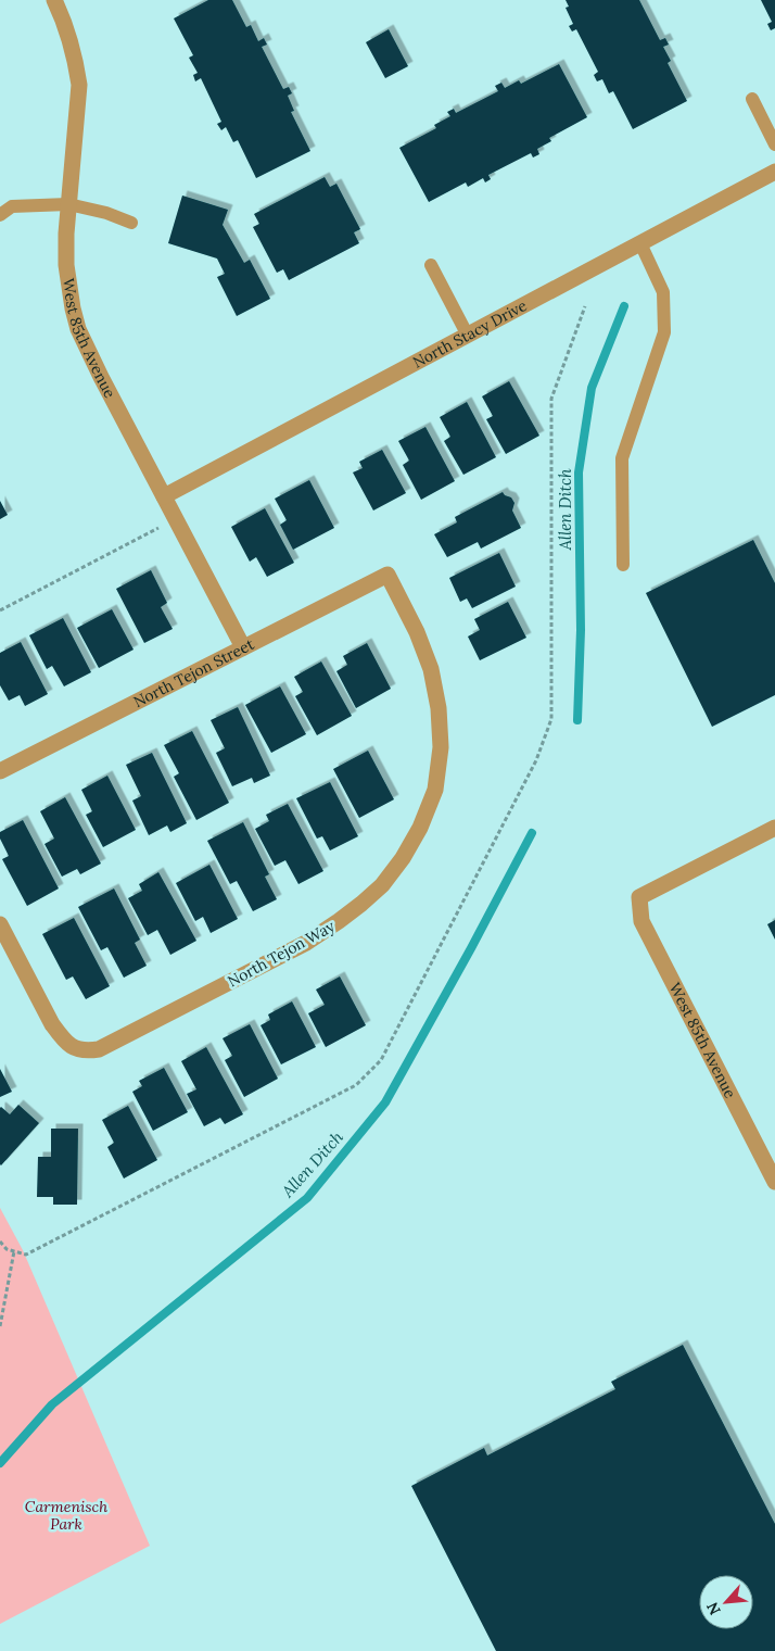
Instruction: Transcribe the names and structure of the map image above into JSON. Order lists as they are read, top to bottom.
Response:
{
  "streets": {
    "street": [
      "North Stacy Drive",
      "West 85th Avenue",
      "North Tejon Street",
      "North Tejon Way"
    ]
  },
  "crossings": [
    ["North Stacy Drive", "West 85th Avenue"],
    ["West 85th Avenue", "North Tejon Street"],
    ["North Tejon Street", "North Tejon Way"]
  ],
  "water": ["Allen Ditch"],
  "parks": ["Carmenisch Park"],
  "north": "bottom left"
}
